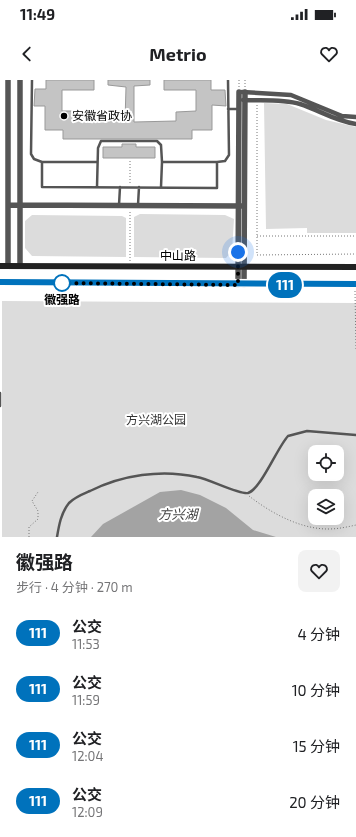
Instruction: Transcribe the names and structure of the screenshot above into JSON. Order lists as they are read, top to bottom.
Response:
{
  "streets": {
    "main road": ["中山路"]
  },
  "water": ["方兴湖"],
  "parks": ["方兴湖公园"],
  "places": ["安徽省政协", "徽强路"],
  "lines": ["bus line 111"],
  "page": {
    "status": "11:49",
    "header": "Metrio",
    "on_map": "111",
    "heading": ["徽强路", "步行 · 4 分钟 · 270 m"],
    "list": [
      {
        "mark": "111",
        "name": "公交",
        "note": "11:53",
        "value": "4 分钟"
      },
      {
        "mark": "111",
        "name": "公交",
        "note": "11:59",
        "value": "10 分钟"
      },
      {
        "mark": "111",
        "name": "公交",
        "note": "12:04",
        "value": "15 分钟"
      },
      {
        "mark": "111",
        "name": "公交",
        "note": "12:09",
        "value": "20 分钟"
      }
    ]
  }
}
